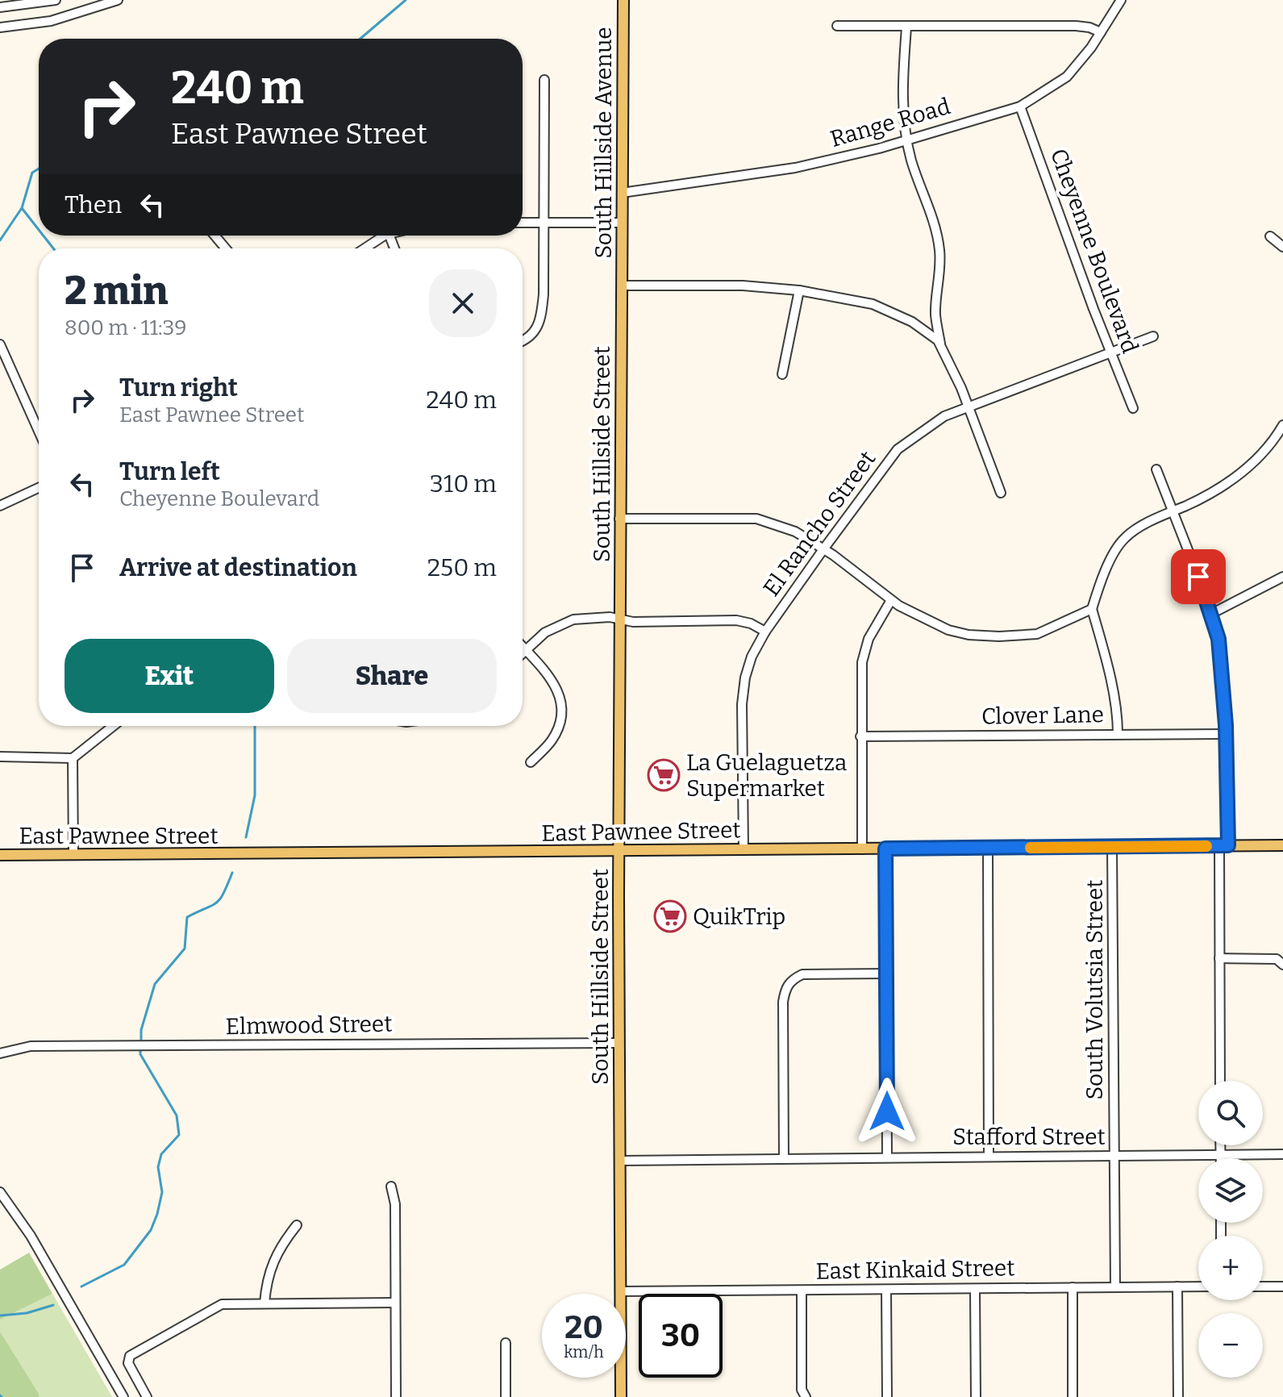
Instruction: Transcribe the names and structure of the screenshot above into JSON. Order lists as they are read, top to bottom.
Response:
{
  "streets": {
    "main road": ["South Hillside Avenue", "South Hillside Street", "East Pawnee Street"],
    "street": [
      "Range Road",
      "Cheyenne Boulevard",
      "El Rancho Street",
      "Clover Lane",
      "South Volutsia Street",
      "Elmwood Street",
      "Stafford Street",
      "East Kinkaid Street"
    ]
  },
  "crossings": [
    ["Range Road", "South Hillside Avenue"],
    ["Range Road", "Cheyenne Boulevard"],
    ["South Hillside Avenue", "South Hillside Street"],
    ["Cheyenne Boulevard", "El Rancho Street"],
    ["South Hillside Street", "East Pawnee Street"],
    ["South Hillside Street", "Elmwood Street"],
    ["South Hillside Street", "Stafford Street"],
    ["South Hillside Street", "East Kinkaid Street"],
    ["El Rancho Street", "East Pawnee Street"],
    ["East Pawnee Street", "South Volutsia Street"],
    ["South Volutsia Street", "Stafford Street"],
    ["South Volutsia Street", "East Kinkaid Street"]
  ],
  "places": {
    "supermarket": ["La Guelaguetza Supermarket", "QuikTrip"]
  },
  "page": {
    "turn": ["240 m", "East Pawnee Street"],
    "then": "Then",
    "heading": ["2 min", "800 m · 11:39"],
    "list": [
      {
        "name": "Turn right",
        "note": "East Pawnee Street",
        "value": "240 m"
      },
      {
        "name": "Turn left",
        "note": "Cheyenne Boulevard",
        "value": "310 m"
      },
      {
        "name": "Arrive at destination",
        "value": "250 m"
      }
    ],
    "buttons": ["Exit", "Share"],
    "map_buttons": ["+", "−"],
    "speed": "20 km/h",
    "limit": "30"
  }
}
